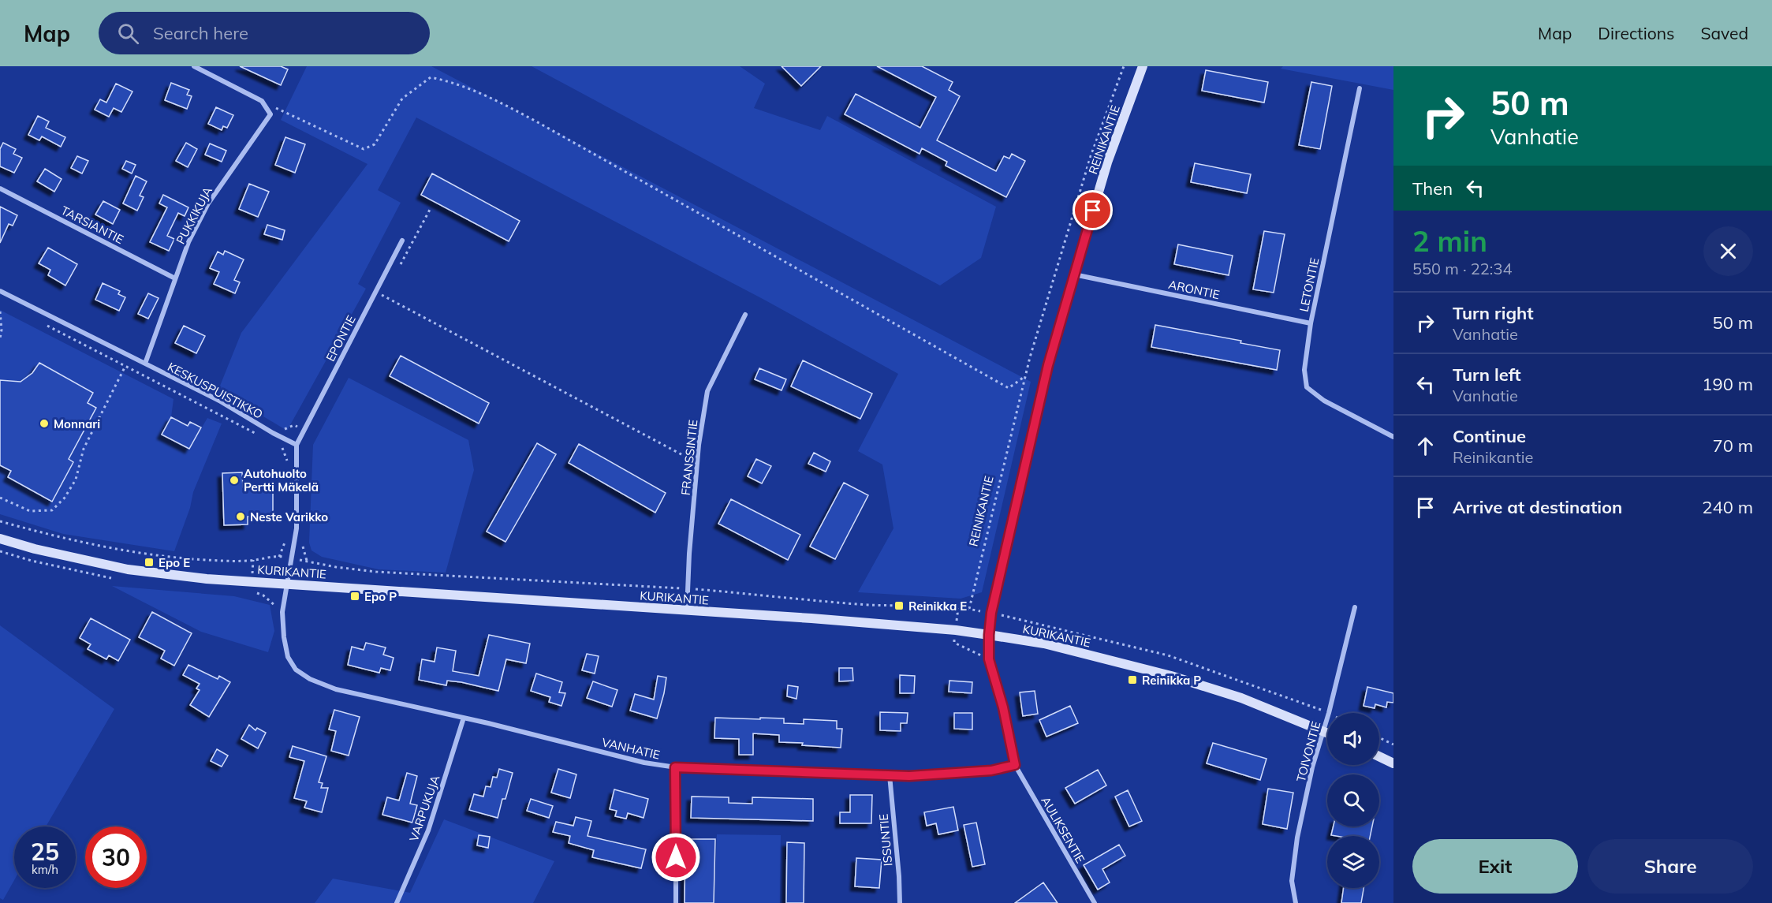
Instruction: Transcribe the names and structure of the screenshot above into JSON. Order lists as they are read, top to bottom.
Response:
{
  "streets": {
    "street": [
      "REINIKANTIE",
      "PUKKIKUJA",
      "TARSIANTIE",
      "LETONTIE",
      "ARONTIE",
      "EPONTIE",
      "KESKUSPUISTIKKO",
      "FRANSSINTIE",
      "KURIKANTIE",
      "VANHATIE",
      "TOIVONTIE",
      "VARPUKUJA",
      "AULIKSENTIE",
      "ISSUNTIE"
    ]
  },
  "crossings": [
    ["REINIKANTIE", "ARONTIE"],
    ["REINIKANTIE", "KURIKANTIE"],
    ["PUKKIKUJA", "TARSIANTIE"],
    ["PUKKIKUJA", "KESKUSPUISTIKKO"],
    ["LETONTIE", "ARONTIE"],
    ["EPONTIE", "KESKUSPUISTIKKO"],
    ["FRANSSINTIE", "KURIKANTIE"],
    ["KURIKANTIE", "VANHATIE"],
    ["KURIKANTIE", "TOIVONTIE"],
    ["VANHATIE", "VARPUKUJA"],
    ["VANHATIE", "AULIKSENTIE"],
    ["VANHATIE", "ISSUNTIE"]
  ],
  "places": {
    "other": ["Monnari", "Autohuolto Pertti Mäkelä", "Neste Varikko"],
    "transit": [
      "Epo E",
      "Epo P",
      "Reinikka E",
      "Reinikka P"
    ]
  },
  "page": {
    "header": "Map",
    "search": "Search here",
    "nav": ["Map", "Directions", "Saved"],
    "turn": ["50 m", "Vanhatie"],
    "then": "Then",
    "heading": ["2 min", "550 m · 22:34"],
    "list": [
      {
        "name": "Turn right",
        "note": "Vanhatie",
        "value": "50 m"
      },
      {
        "name": "Turn left",
        "note": "Vanhatie",
        "value": "190 m"
      },
      {
        "name": "Continue",
        "note": "Reinikantie",
        "value": "70 m"
      },
      {
        "name": "Arrive at destination",
        "value": "240 m"
      }
    ],
    "speed": "25 km/h",
    "limit": "30",
    "buttons": ["Exit", "Share"]
  }
}
